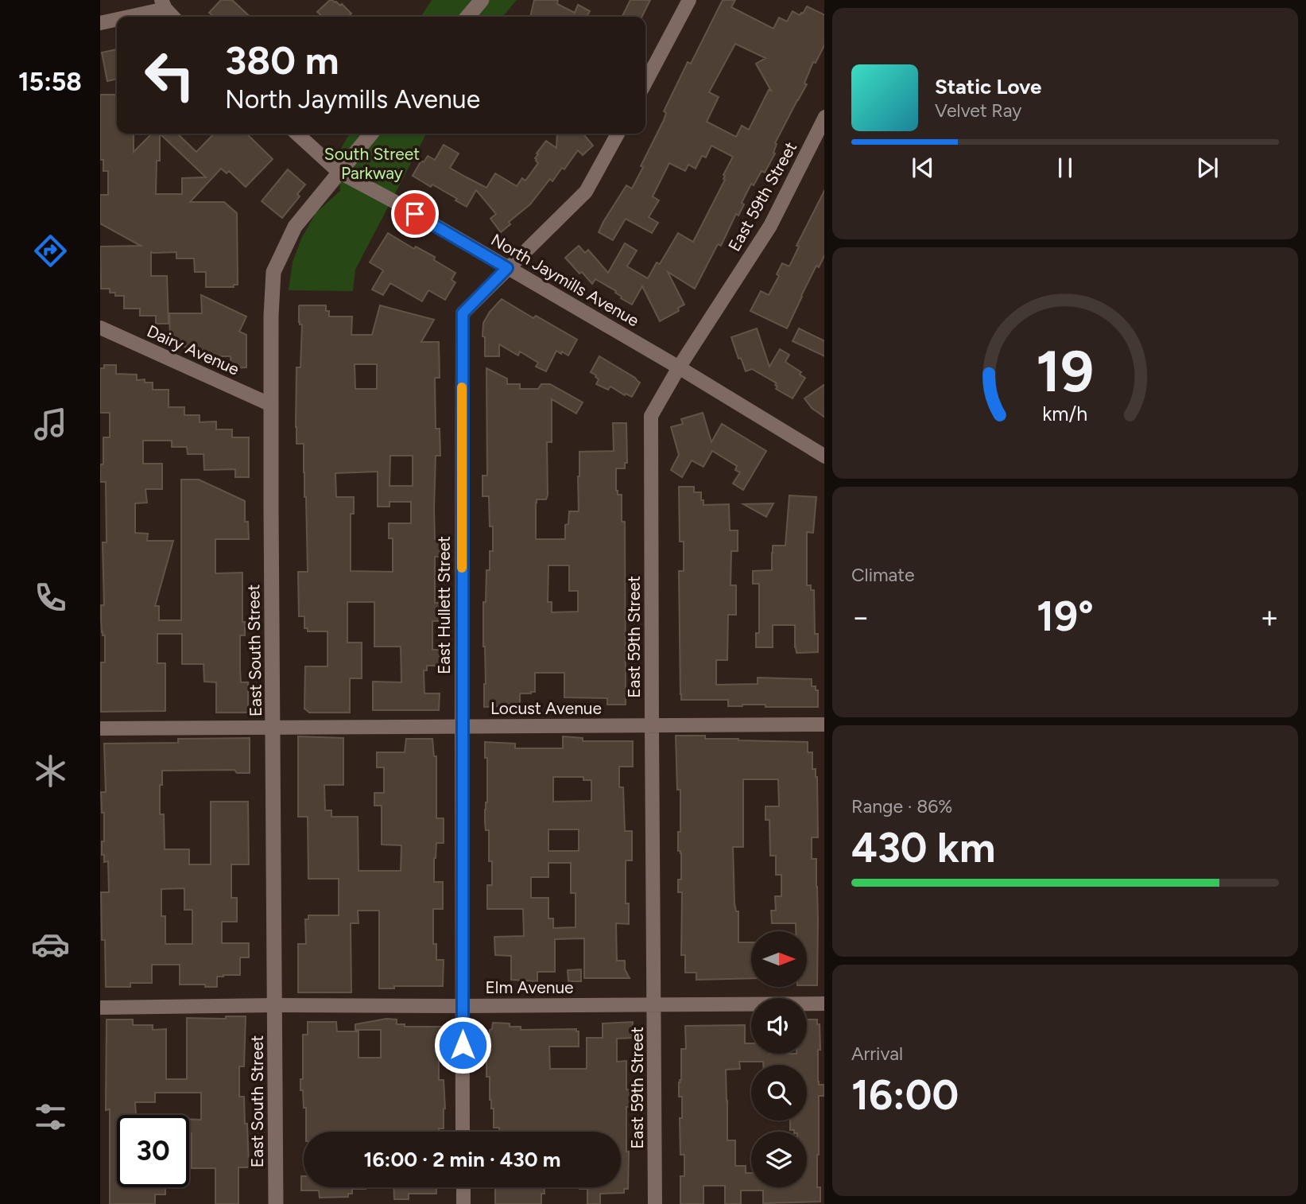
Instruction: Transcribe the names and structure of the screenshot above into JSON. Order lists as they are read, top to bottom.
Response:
{
  "streets": {
    "street": [
      "East 59th Street",
      "North Jaymills Avenue",
      "Dairy Avenue",
      "East Hullett Street",
      "East South Street",
      "Locust Avenue",
      "Elm Avenue"
    ]
  },
  "crossings": [
    ["East 59th Street", "North Jaymills Avenue"],
    ["East 59th Street", "Locust Avenue"],
    ["East 59th Street", "Elm Avenue"],
    ["North Jaymills Avenue", "East Hullett Street"],
    ["North Jaymills Avenue", "East South Street"],
    ["Dairy Avenue", "East South Street"],
    ["East Hullett Street", "Locust Avenue"],
    ["East Hullett Street", "Elm Avenue"],
    ["East South Street", "Locust Avenue"],
    ["East South Street", "Elm Avenue"]
  ],
  "parks": ["South Street Parkway"],
  "north": "right",
  "page": {
    "tabs": "15:58",
    "turn": ["380 m", "North Jaymills Avenue"],
    "song": ["Static Love", "Velvet Ray"],
    "tile": [
      "Climate",
      ["Range · 86%", "430 km"],
      ["Arrival", "16:00"]
    ],
    "heat": ["−", "19°", "+"],
    "limit": "30",
    "trip": "16:00 · 2 min · 430 m",
    "gauge": ["19", "km/h"]
  }
}
